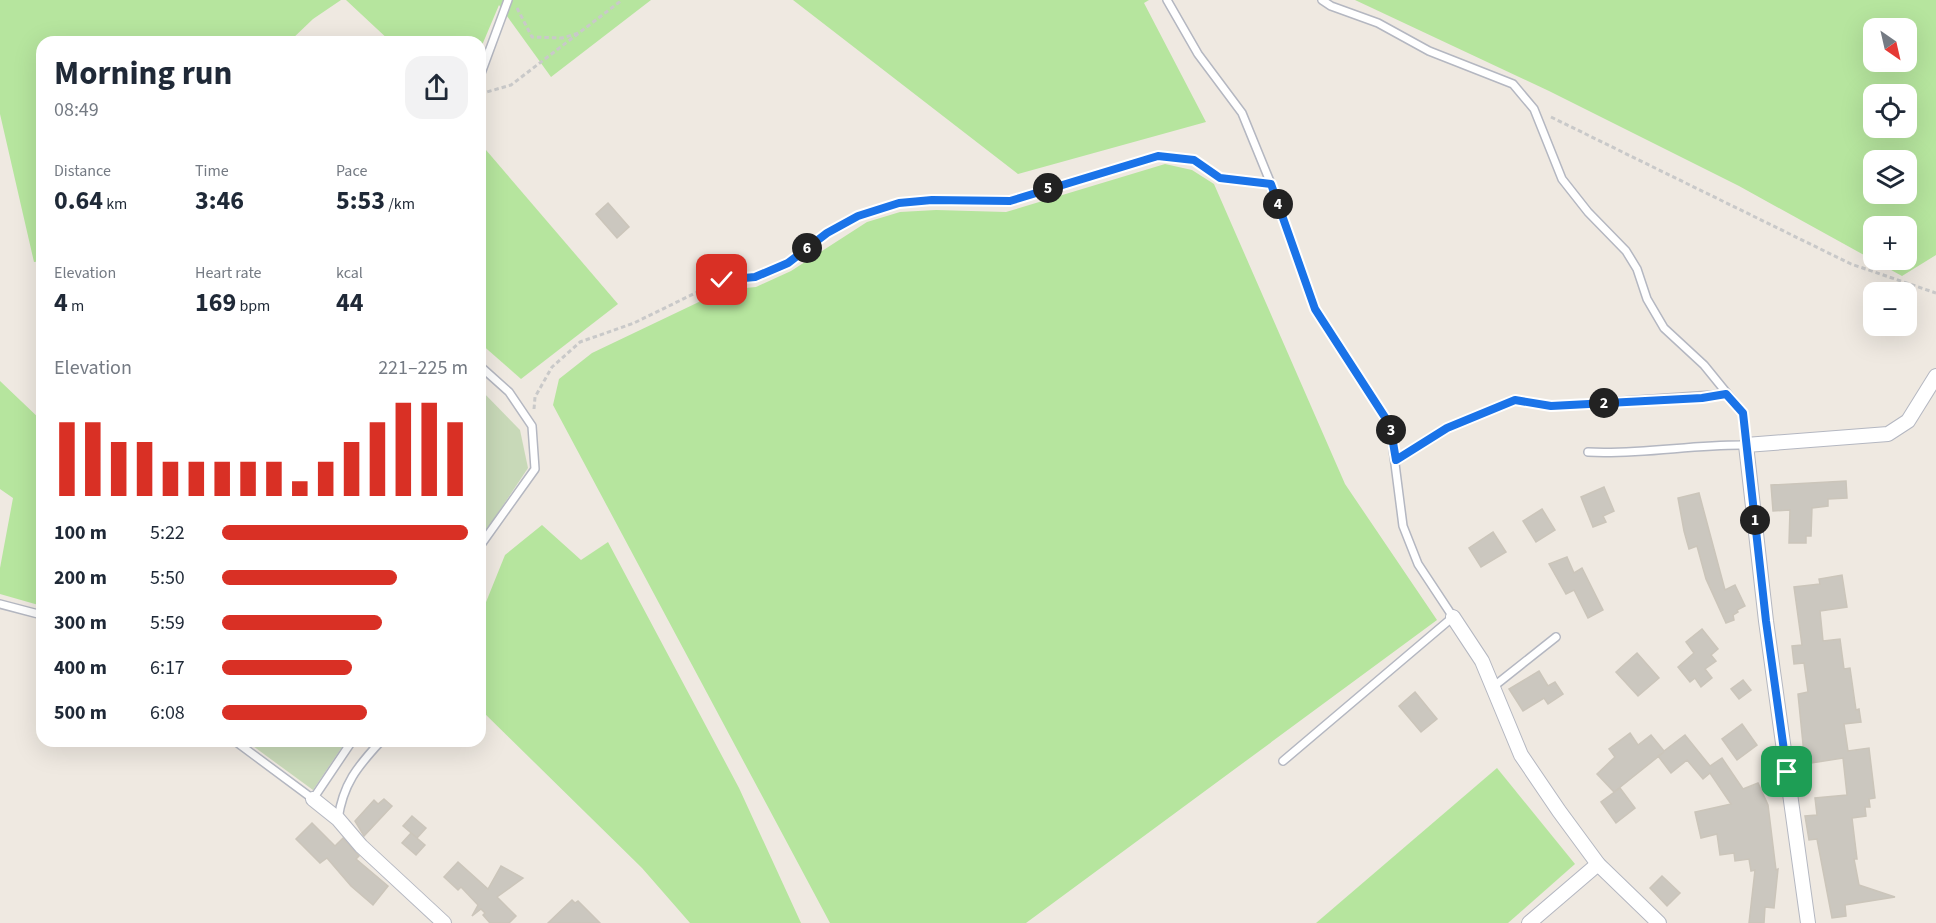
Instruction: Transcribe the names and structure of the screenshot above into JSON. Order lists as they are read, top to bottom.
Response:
{
  "north": "bottom right",
  "page": {
    "map_buttons": ["+", "−"],
    "heading": ["Morning run", "08:49"],
    "stats": [
      ["Distance", "0.64 km"],
      ["Time", "3:46"],
      ["Pace", "5:53 /km"],
      ["Elevation", "4 m"],
      ["Heart rate", "169 bpm"],
      ["kcal", "44"]
    ],
    "pins": [
      "5",
      "4",
      "6",
      "2",
      "3",
      "1"
    ],
    "chart": ["Elevation", "221–225 m"],
    "list": [
      {
        "name": "100 m",
        "note": "5:22"
      },
      {
        "name": "200 m",
        "note": "5:50"
      },
      {
        "name": "300 m",
        "note": "5:59"
      },
      {
        "name": "400 m",
        "note": "6:17"
      },
      {
        "name": "500 m",
        "note": "6:08"
      }
    ]
  }
}
